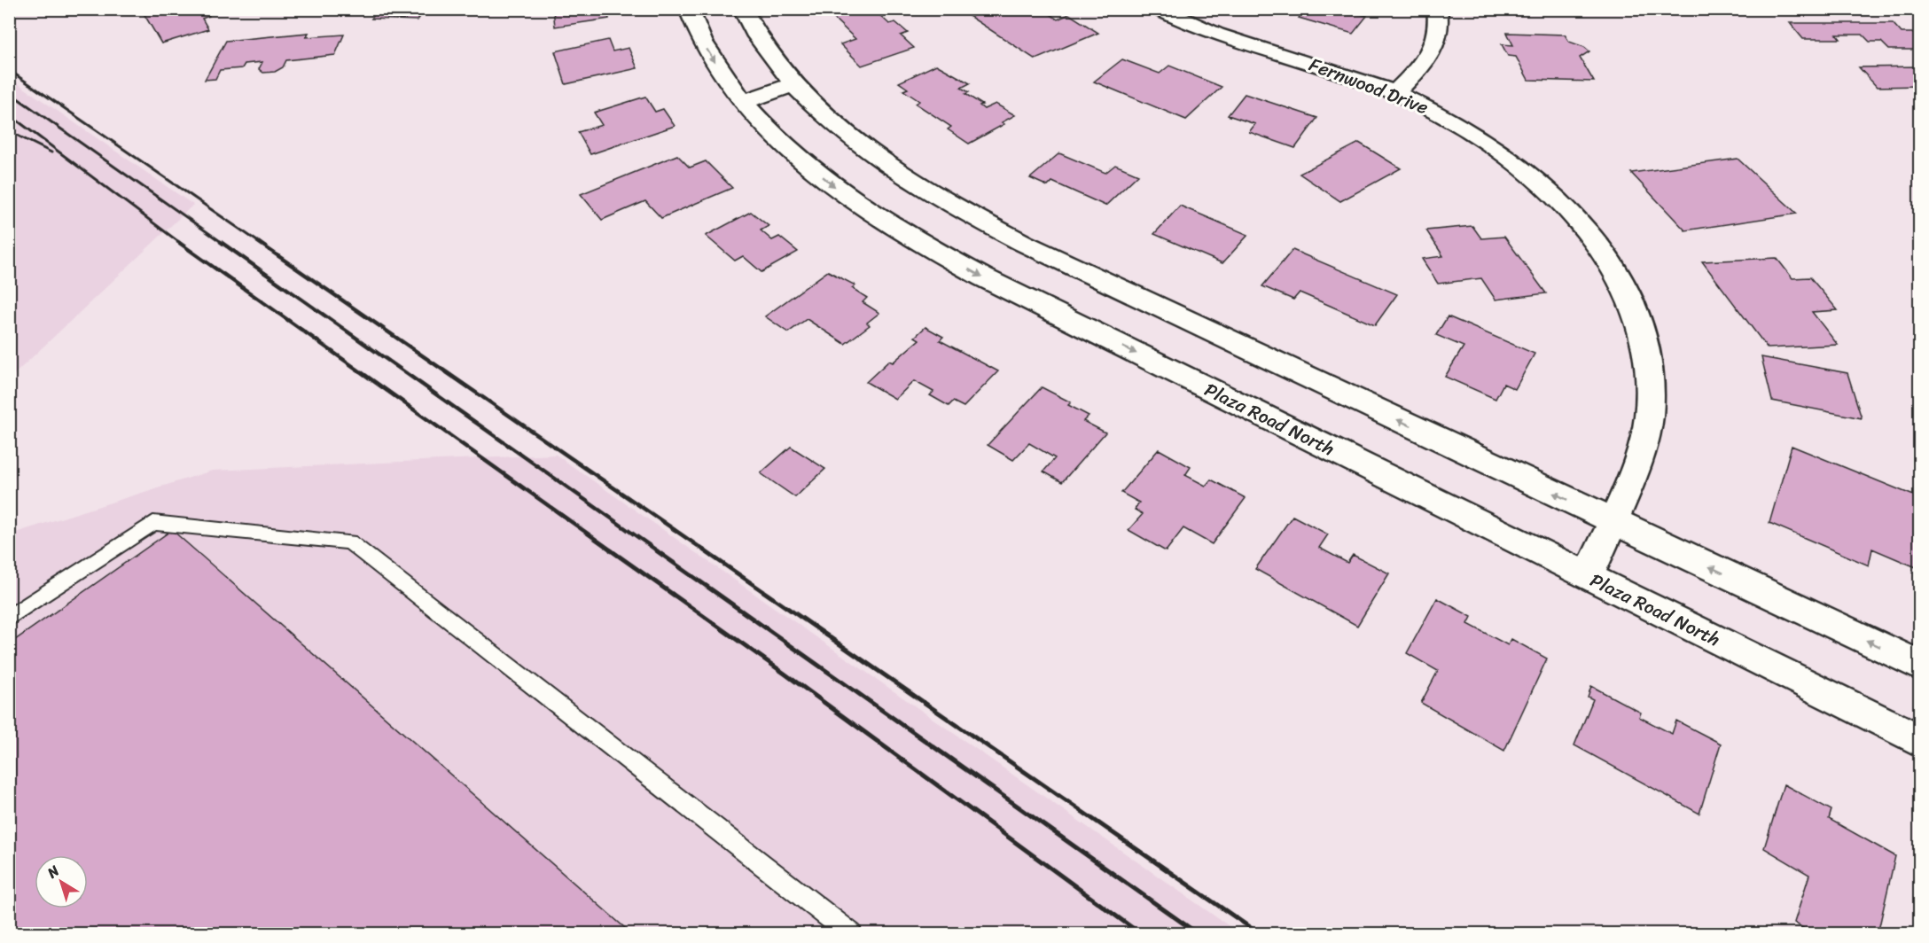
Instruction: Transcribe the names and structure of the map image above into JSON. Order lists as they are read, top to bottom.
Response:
{
  "streets": {
    "street": ["Fernwood Drive", "Plaza Road North"]
  },
  "crossings": [
    ["Fernwood Drive", "Plaza Road North"]
  ],
  "north": "top left"
}
